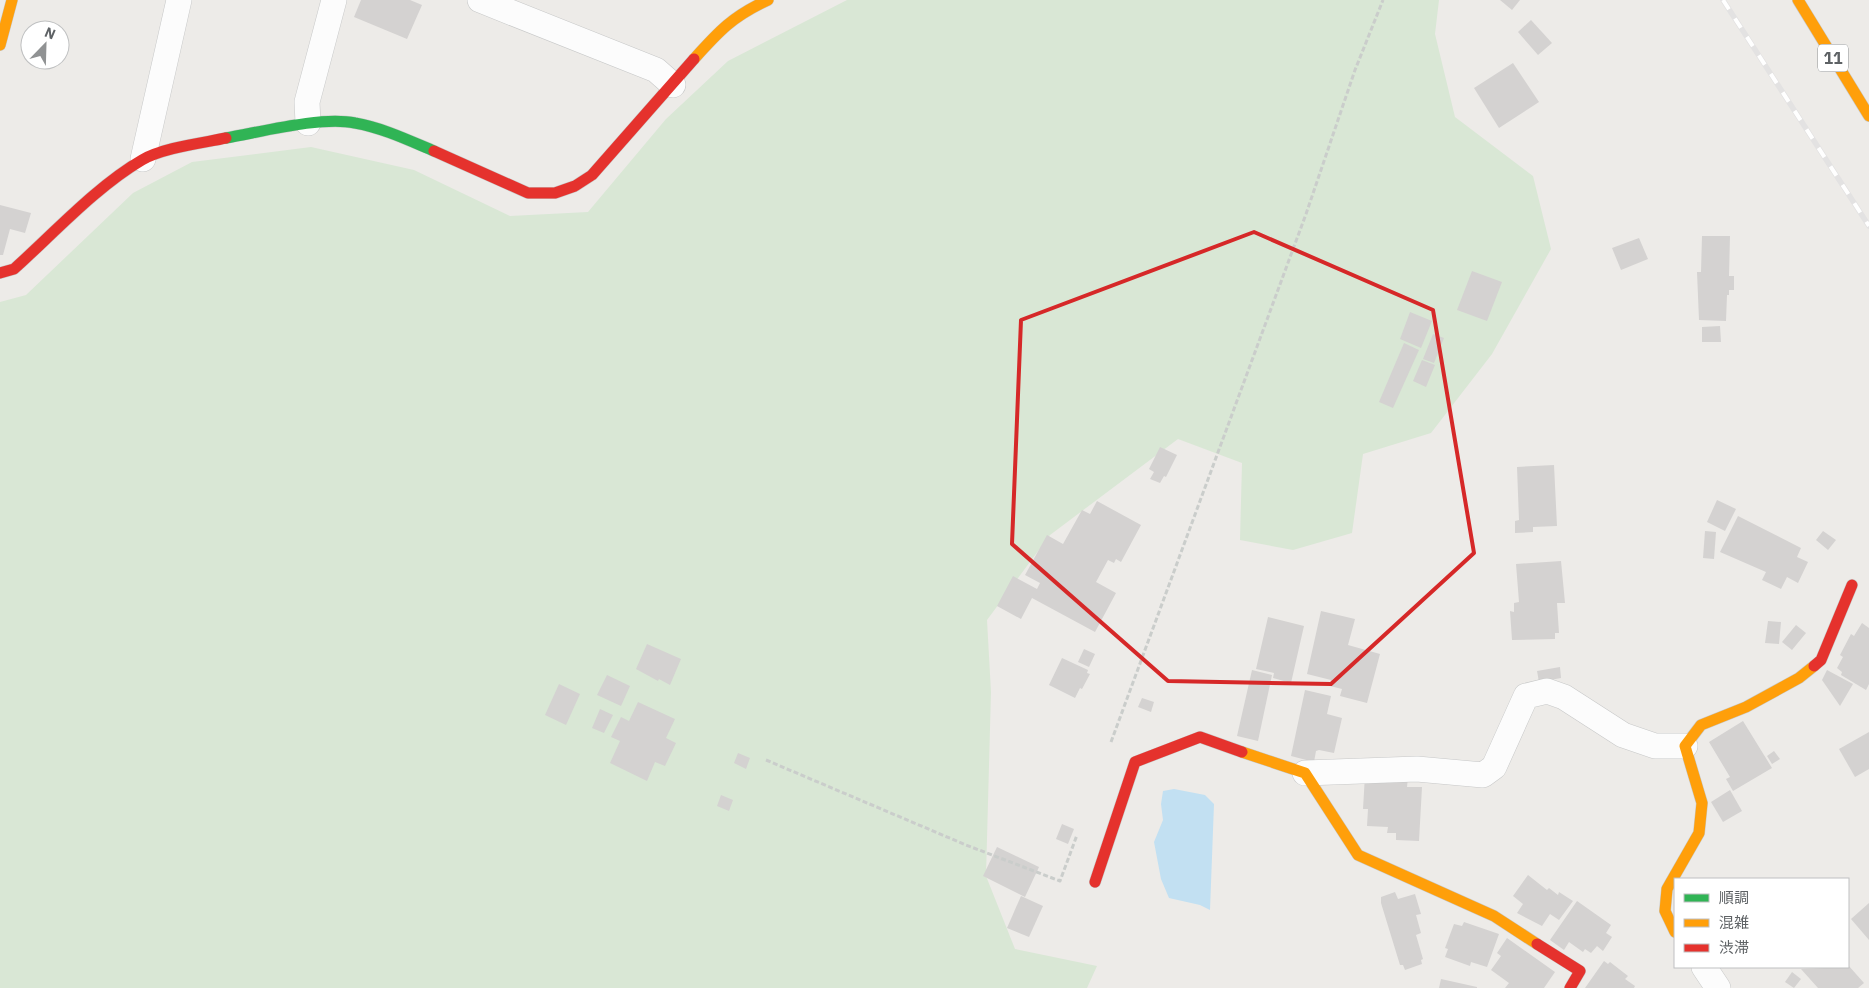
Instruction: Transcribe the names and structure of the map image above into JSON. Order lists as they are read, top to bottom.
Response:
{
  "streets": {
    "main road": ["11"]
  },
  "legend": ["順調", "混雑", "渋滞"],
  "north": "top right"
}
